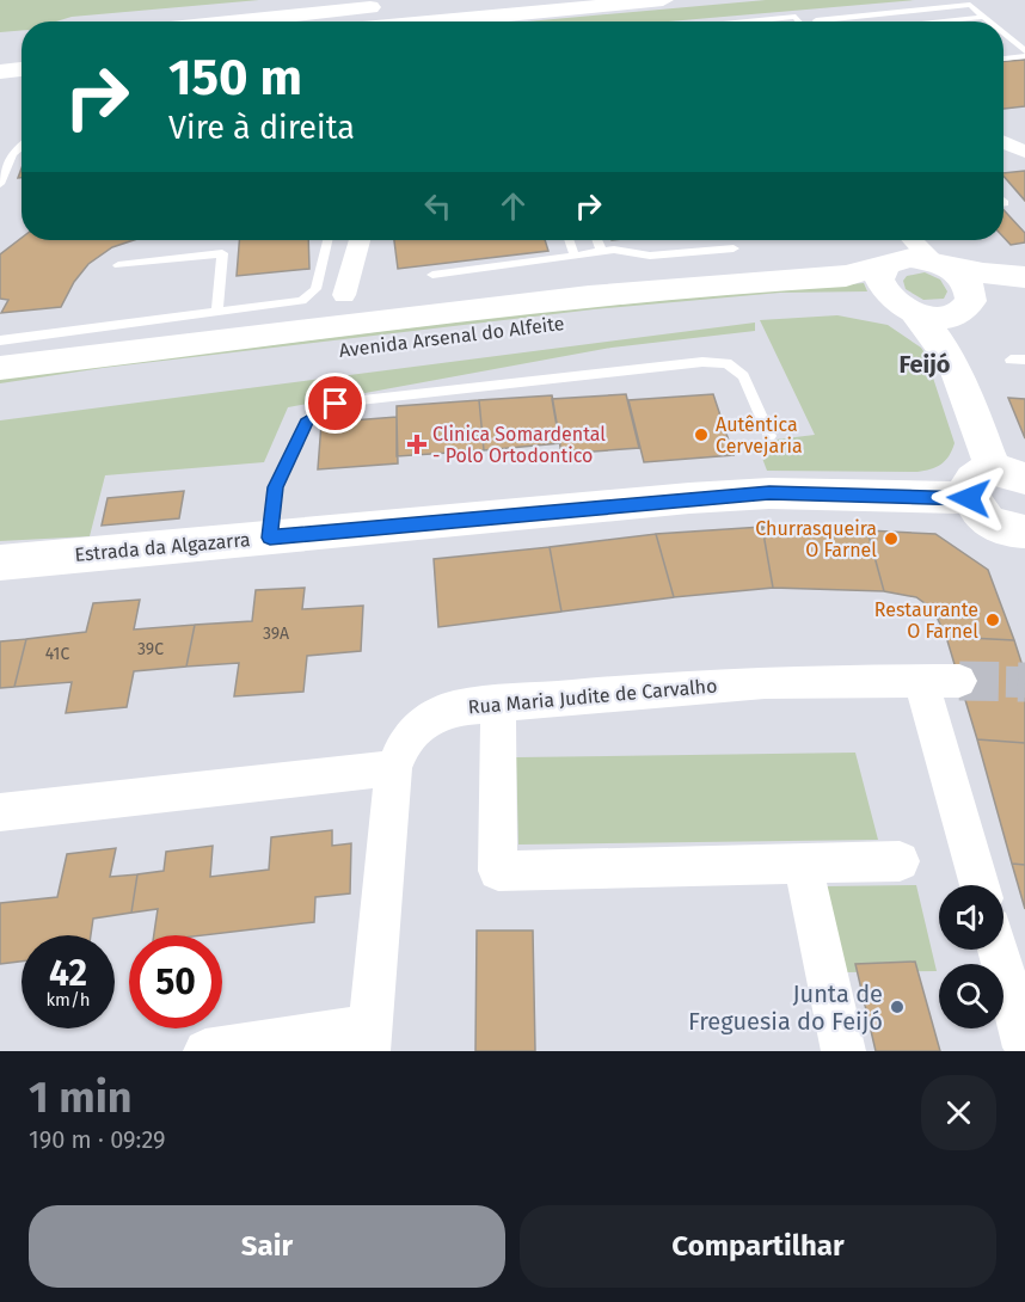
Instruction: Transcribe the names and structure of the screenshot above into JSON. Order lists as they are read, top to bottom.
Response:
{
  "streets": {
    "main road": ["Avenida Arsenal do Alfeite", "Estrada da Algazarra"],
    "street": ["Rua Maria Judite de Carvalho"]
  },
  "districts": ["Feijó"],
  "places": {
    "other": [
      "Autêntica Cervejaria",
      "Churrasqueira O Farnel",
      "Restaurante O Farnel",
      "Junta de Freguesia do Feijó"
    ],
    "health": ["Clinica Somardental - Polo Ortodontico"]
  },
  "house_numbers": ["39A", "39C", "41C"],
  "page": {
    "turn": ["150 m", "Vire à direita"],
    "speed": "42 km/h",
    "limit": "50",
    "heading": ["1 min", "190 m · 09:29"],
    "buttons": ["Sair", "Compartilhar"]
  }
}
